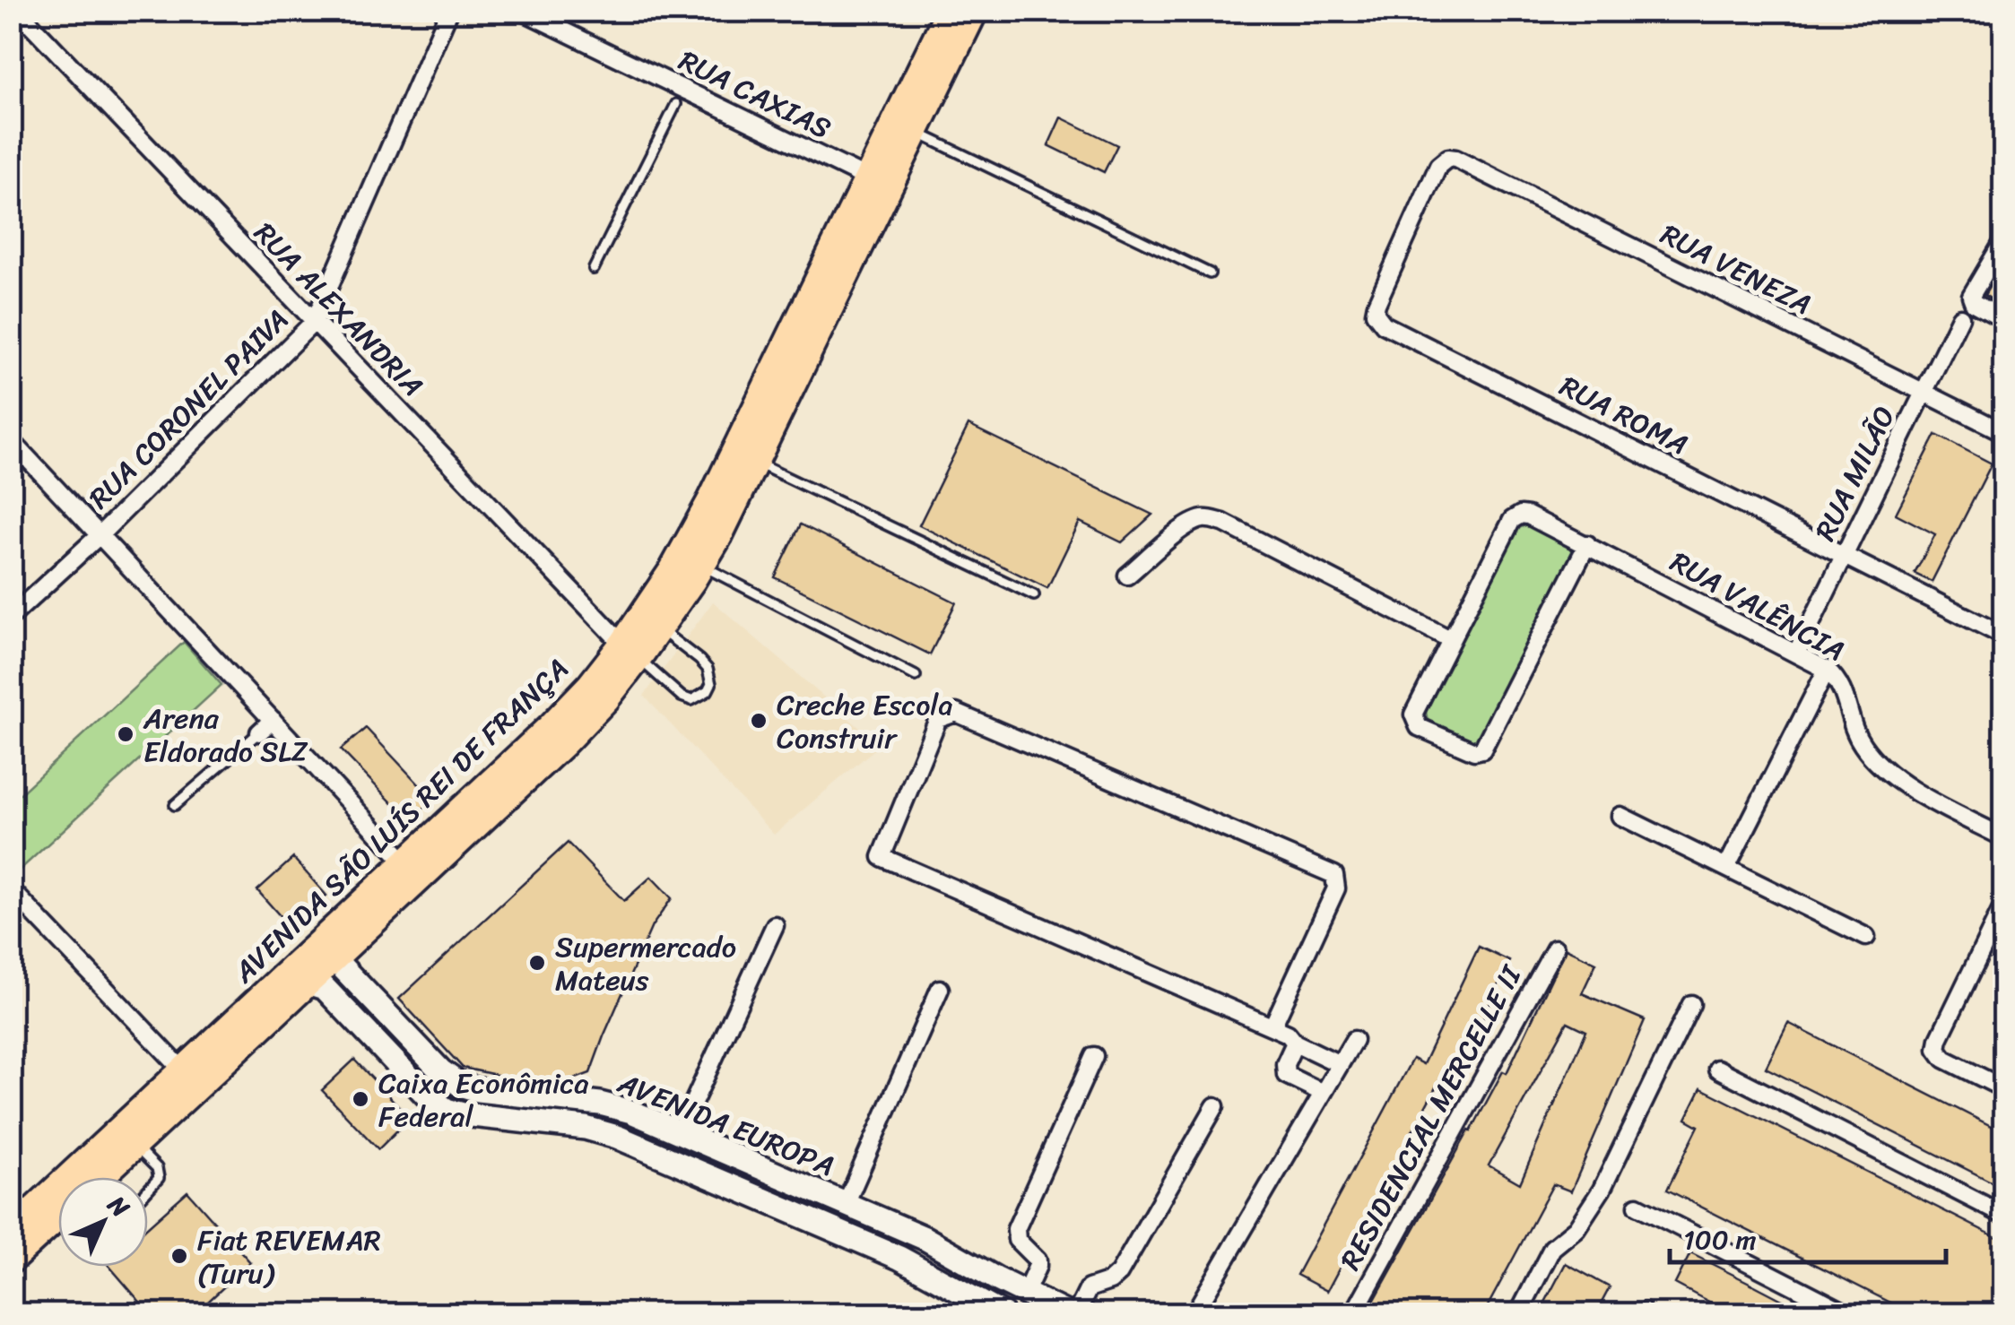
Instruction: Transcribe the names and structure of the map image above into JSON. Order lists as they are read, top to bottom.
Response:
{
  "streets": {
    "main road": ["AVENIDA SÃO LUÍS REI DE FRANÇA"],
    "street": [
      "RUA CAXIAS",
      "RUA VENEZA",
      "RUA ALEXANDRIA",
      "RUA CORONEL PAIVA",
      "RUA ROMA",
      "RUA MILÃO",
      "RUA VALÊNCIA",
      "RESIDENCIAL MERCELLE II",
      "AVENIDA EUROPA"
    ]
  },
  "crossings": [
    ["RUA CAXIAS", "AVENIDA SÃO LUÍS REI DE FRANÇA"],
    ["RUA VENEZA", "RUA ROMA"],
    ["RUA VENEZA", "RUA MILÃO"],
    ["RUA ALEXANDRIA", "RUA CORONEL PAIVA"],
    ["RUA ALEXANDRIA", "AVENIDA SÃO LUÍS REI DE FRANÇA"],
    ["RUA ROMA", "RUA MILÃO"],
    ["RUA MILÃO", "RUA VALÊNCIA"],
    ["AVENIDA SÃO LUÍS REI DE FRANÇA", "AVENIDA EUROPA"]
  ],
  "places": [
    "Creche Escola Construir",
    "Arena Eldorado SLZ",
    "Supermercado Mateus",
    "Caixa Econômica Federal",
    "Fiat REVEMAR (Turu)"
  ],
  "scale_bar": "100 m",
  "north": "top right"
}
